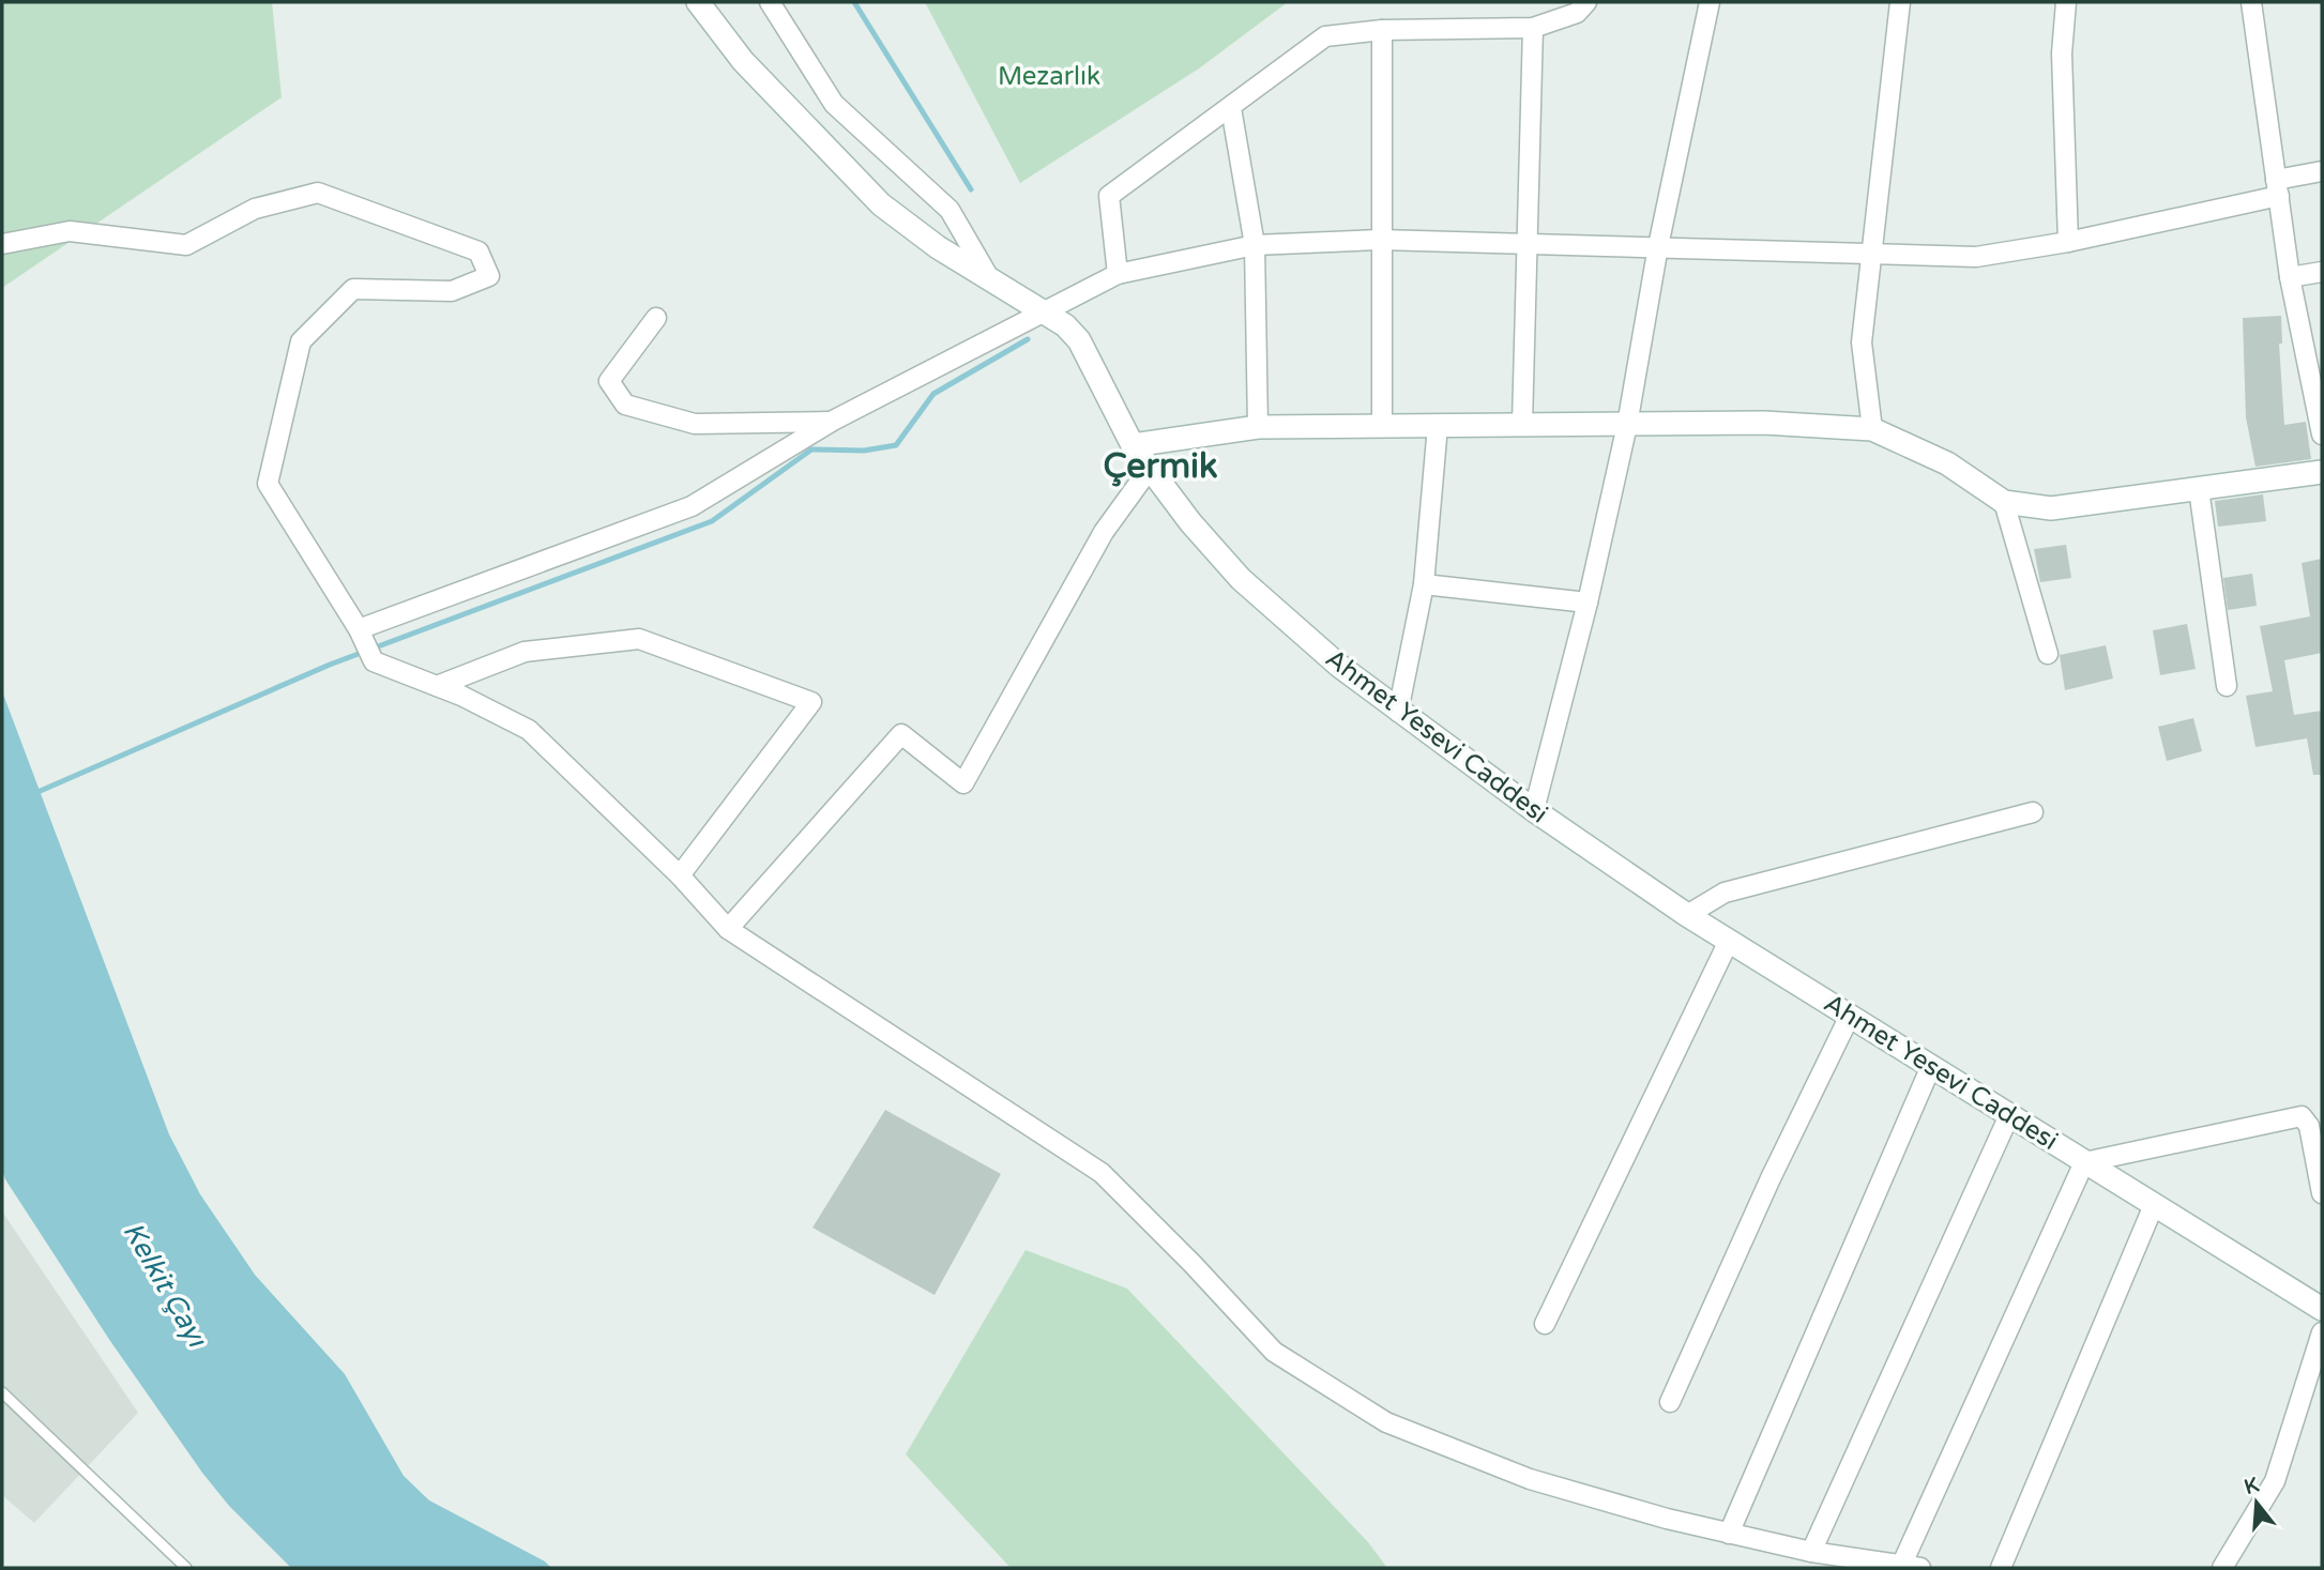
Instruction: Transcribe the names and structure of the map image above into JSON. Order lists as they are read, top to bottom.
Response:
{
  "streets": {
    "street": ["Ahmet Yesevi Caddesi"]
  },
  "districts": ["Çermik"],
  "water": ["Kelkit Çayı"],
  "parks": ["Mezarlık"],
  "north": "top"
}
